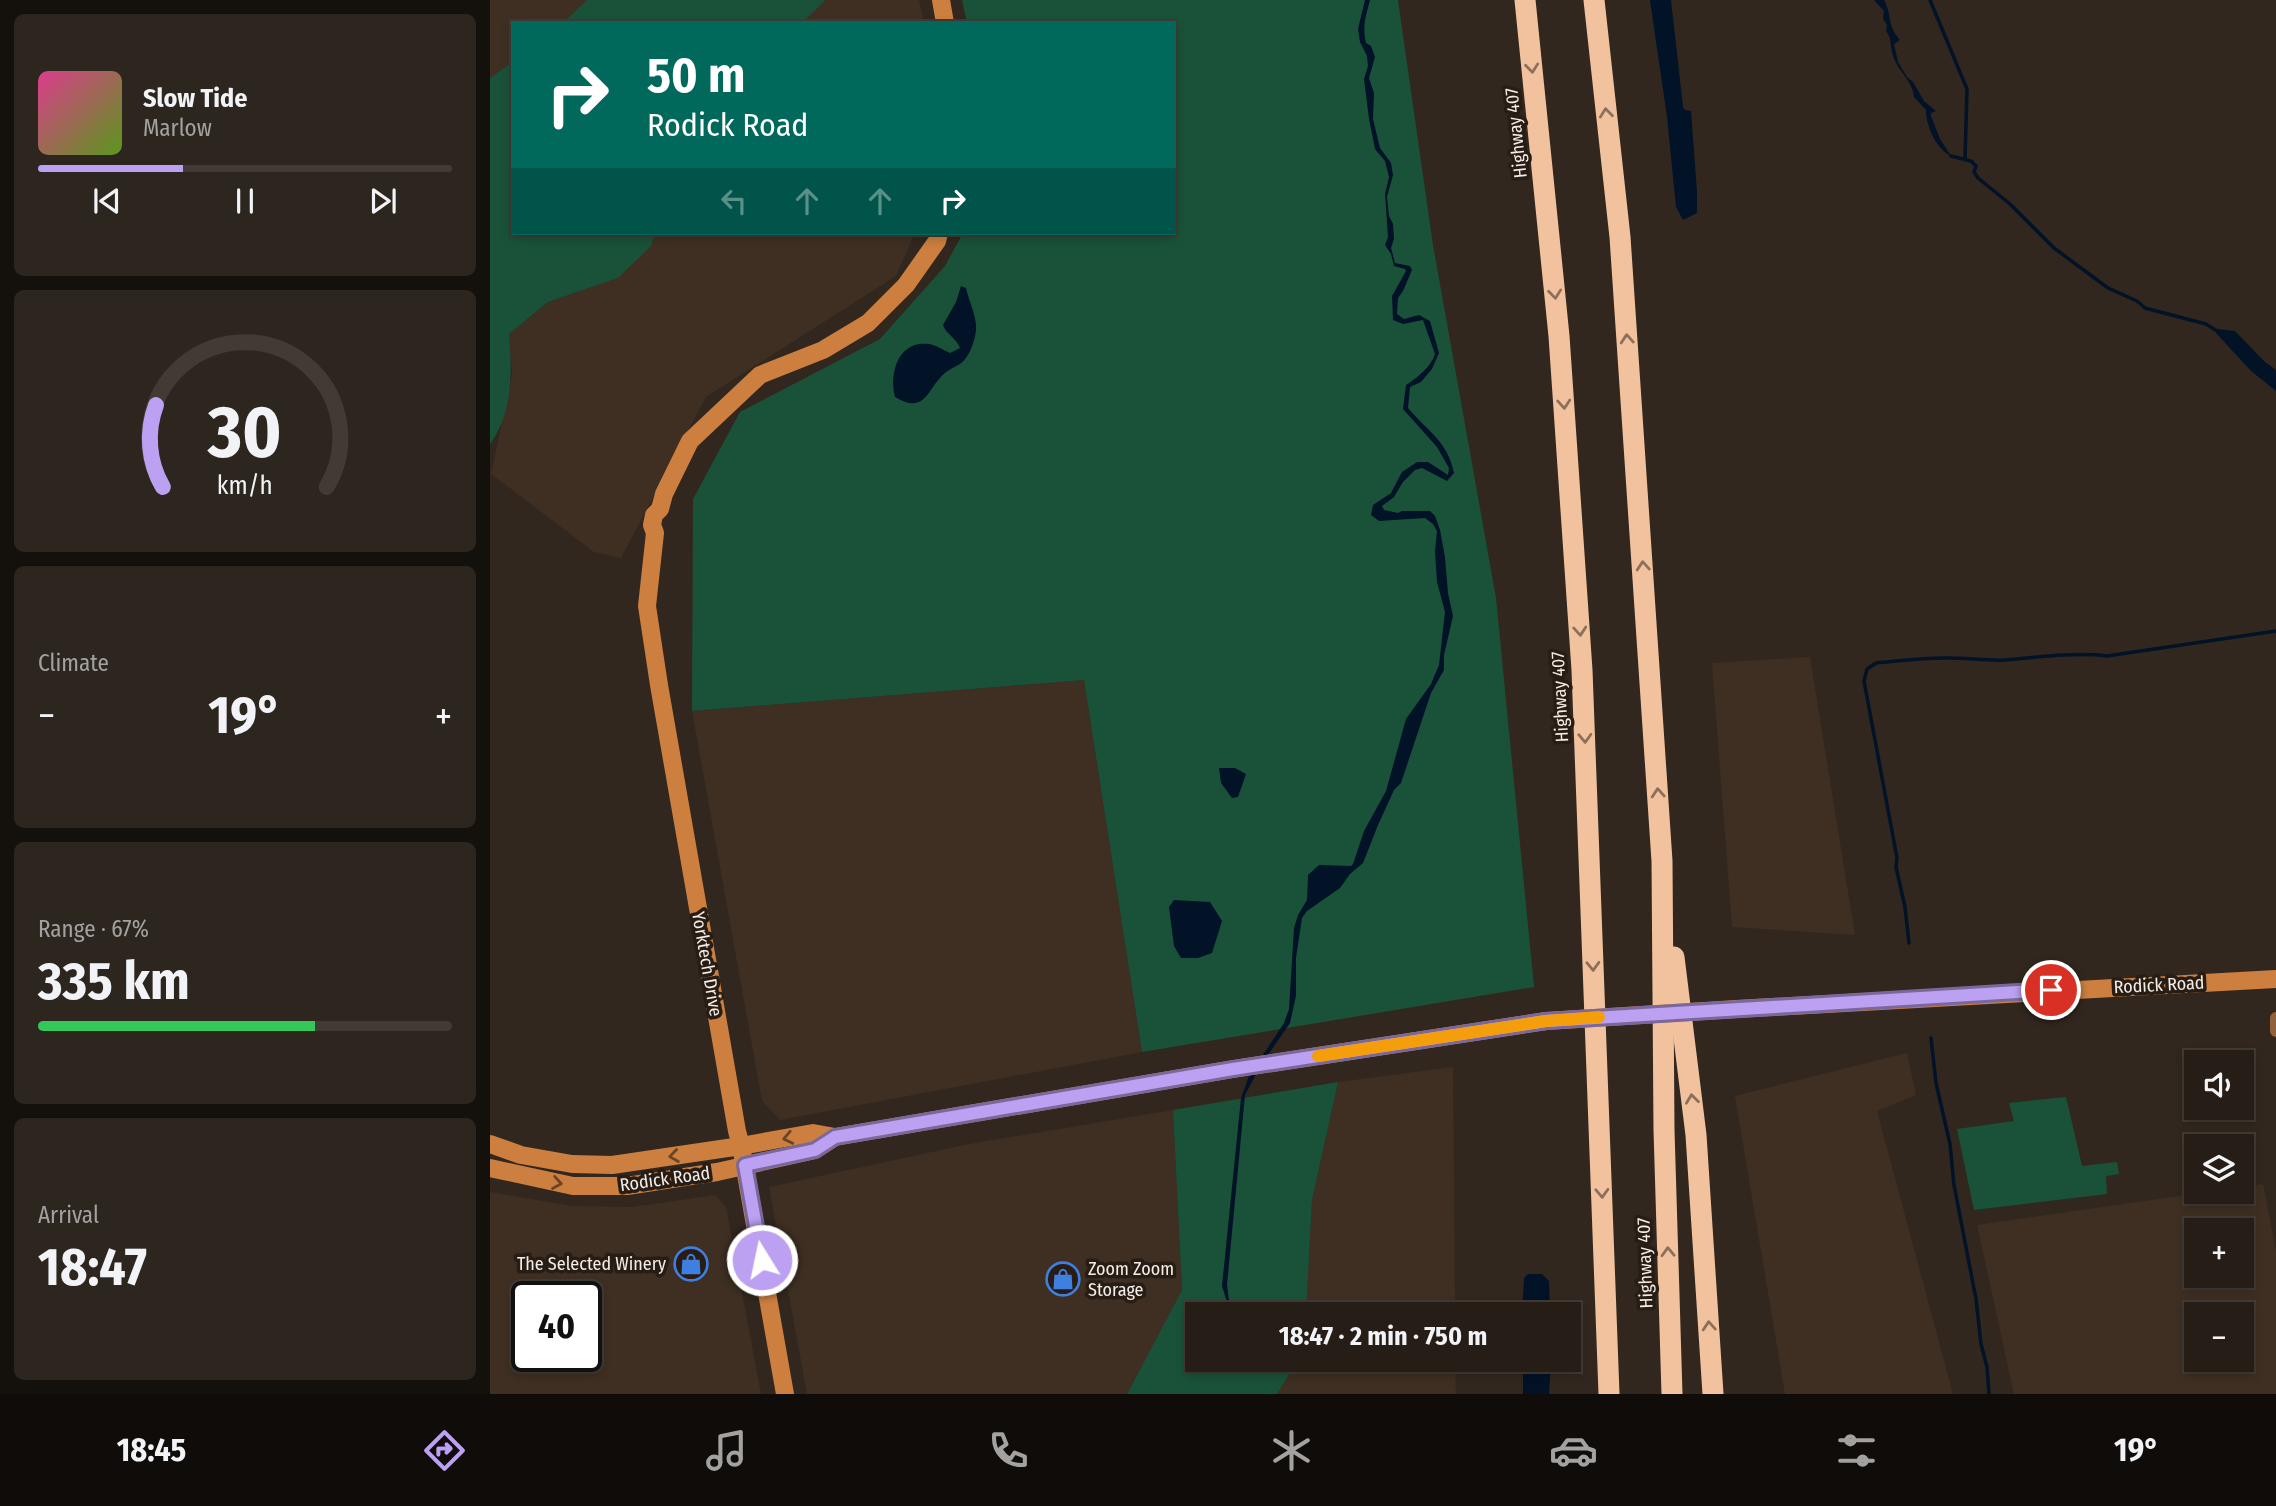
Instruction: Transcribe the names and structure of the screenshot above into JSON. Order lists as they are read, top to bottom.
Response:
{
  "streets": {
    "highway": ["Highway 407"],
    "main road": ["Yorktech Drive", "Rodick Road"]
  },
  "crossings": [
    ["Yorktech Drive", "Rodick Road"]
  ],
  "places": {
    "shop": ["The Selected Winery", "Zoom Zoom Storage"]
  },
  "page": {
    "turn": ["50 m", "Rodick Road"],
    "song": ["Slow Tide", "Marlow"],
    "tile": [
      "Climate",
      ["Range · 67%", "335 km"],
      ["Arrival", "18:47"]
    ],
    "heat": ["−", "19°", "+"],
    "map_buttons": ["+", "−"],
    "limit": "40",
    "trip": "18:47 · 2 min · 750 m",
    "tabs": ["18:45", "19°"],
    "gauge": ["30", "km/h"]
  }
}
